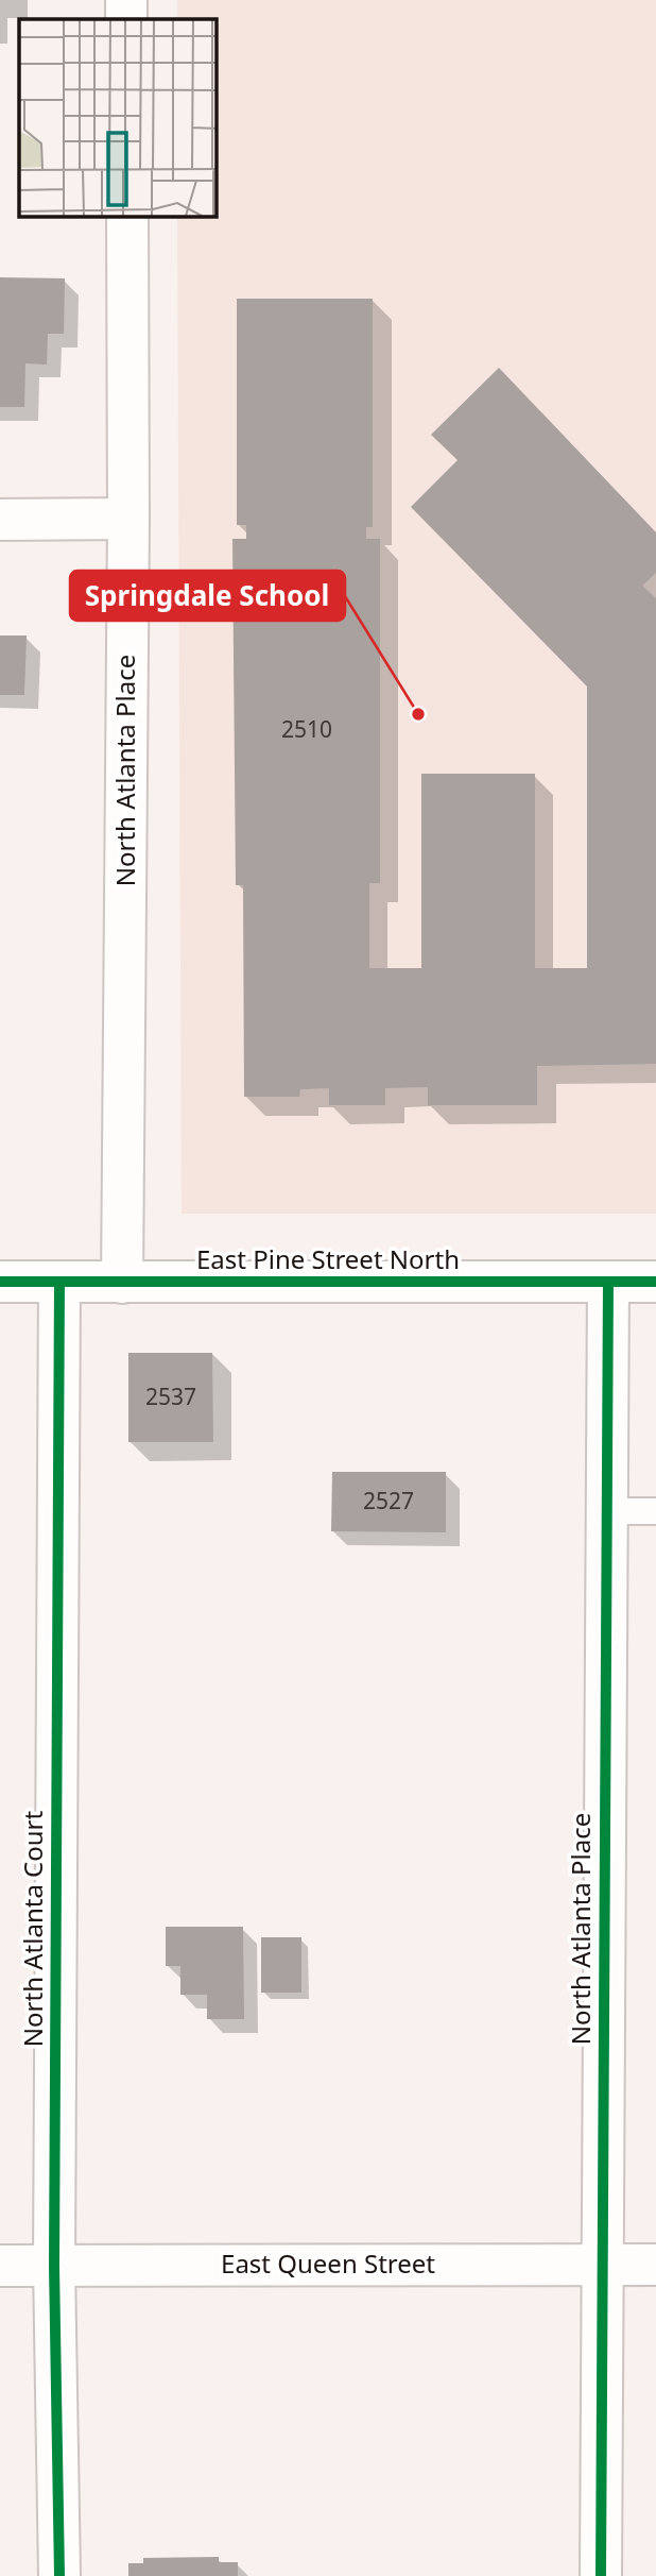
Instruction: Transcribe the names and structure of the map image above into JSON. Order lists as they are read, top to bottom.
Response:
{
  "streets": {
    "street": [
      "North Atlanta Place",
      "East Pine Street North",
      "North Atlanta Court",
      "East Queen Street"
    ]
  },
  "crossings": [
    ["North Atlanta Place", "East Pine Street North"],
    ["North Atlanta Place", "East Queen Street"],
    ["East Pine Street North", "North Atlanta Court"],
    ["North Atlanta Court", "East Queen Street"]
  ],
  "places": ["Springdale School"],
  "house_numbers": ["2510", "2537", "2527"]
}
